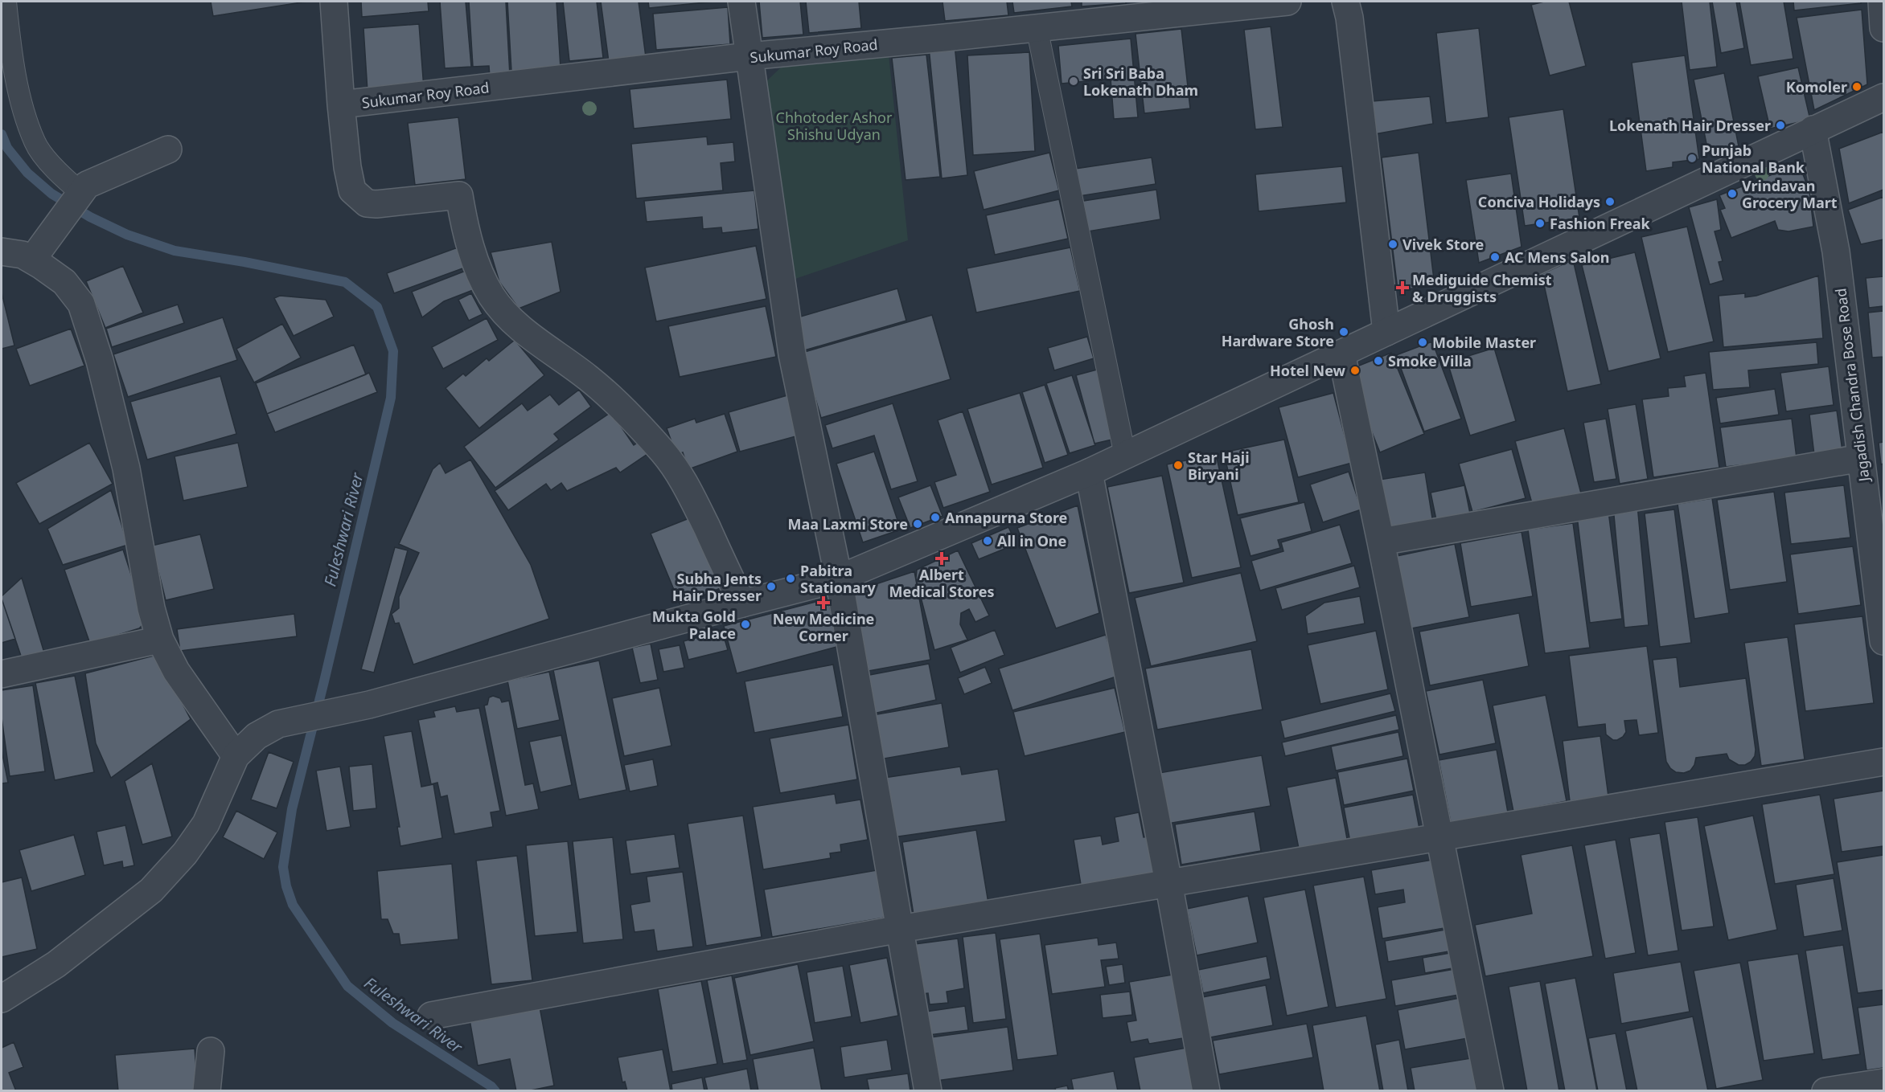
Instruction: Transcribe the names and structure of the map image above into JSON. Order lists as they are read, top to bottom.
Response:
{
  "streets": {
    "street": ["Sukumar Roy Road", "Jagadish Chandra Bose Road"]
  },
  "water": ["Fuleshwari River"],
  "parks": ["Chhotoder Ashor Shishu Udyan"],
  "places": {
    "other": [
      "Sri Sri Baba Lokenath Dham",
      "Komoler",
      "Lokenath Hair Dresser",
      "Punjab National Bank",
      "Vrindavan Grocery Mart",
      "Conciva Holidays",
      "Fashion Freak",
      "Vivek Store",
      "AC Mens Salon",
      "Ghosh Hardware Store",
      "Mobile Master",
      "Smoke Villa",
      "Hotel New",
      "Star Haji Biryani",
      "Annapurna Store",
      "Maa Laxmi Store",
      "All in One",
      "Pabitra Stationary",
      "Subha Jents Hair Dresser",
      "Mukta Gold Palace"
    ],
    "health": ["Mediguide Chemist & Druggists", "Albert Medical Stores", "New Medicine Corner"]
  }
}
